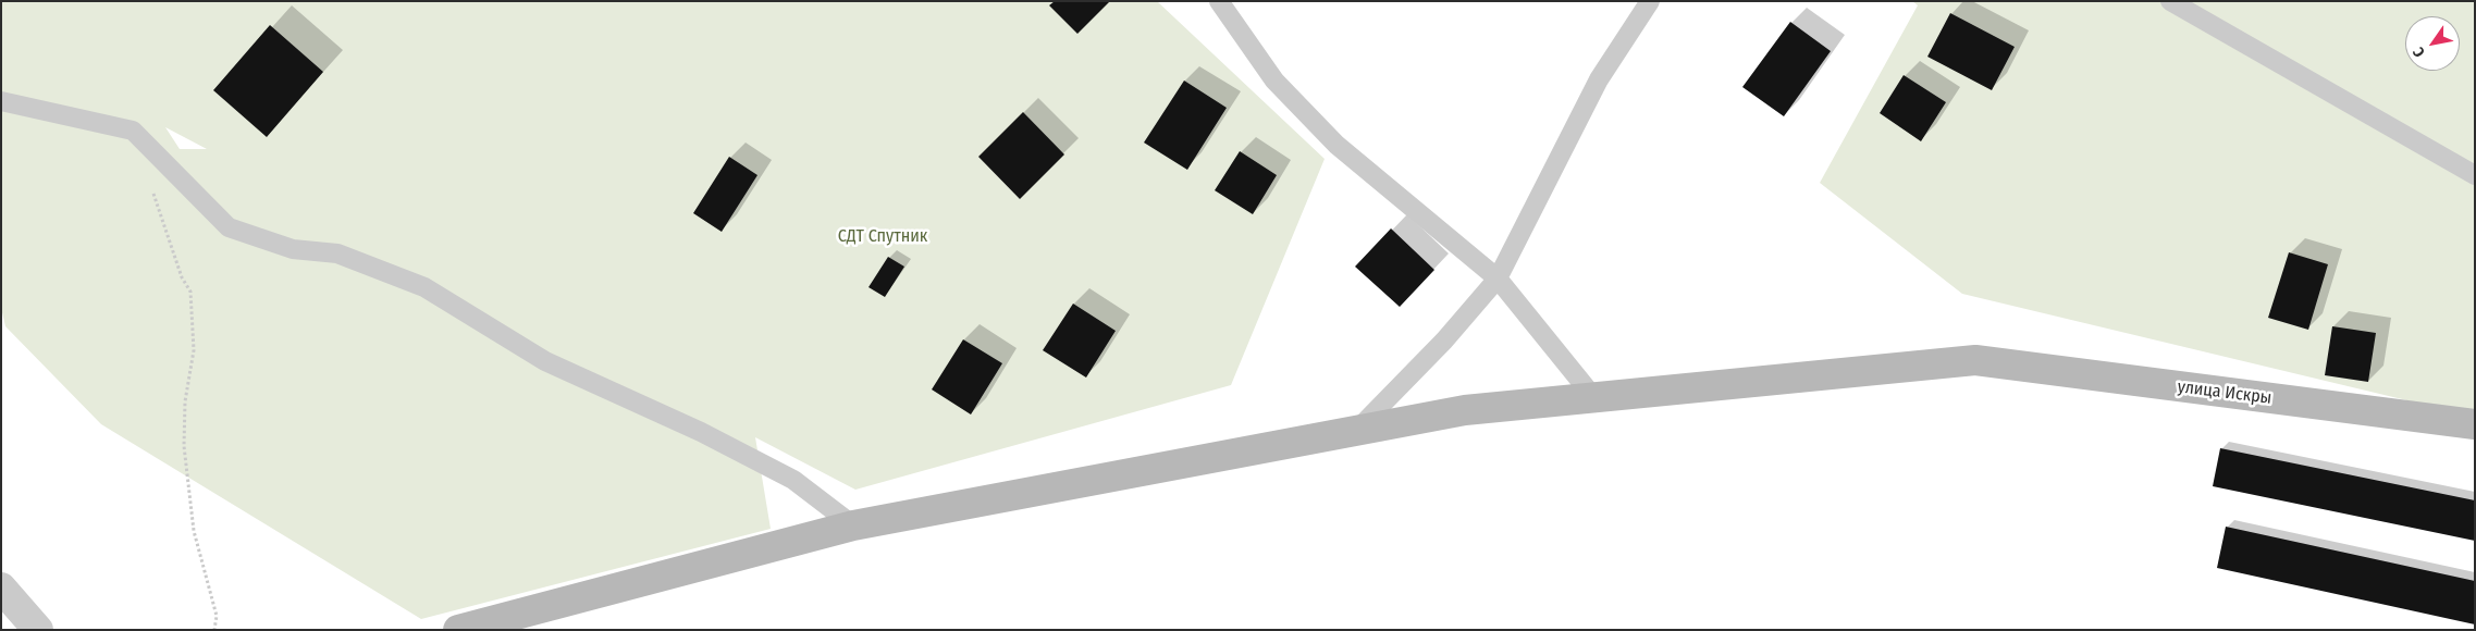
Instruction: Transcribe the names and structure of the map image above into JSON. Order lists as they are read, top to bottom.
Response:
{
  "streets": {
    "main road": ["улица Искры"]
  },
  "parks": ["СДТ Спутник"],
  "north": "bottom left"
}
